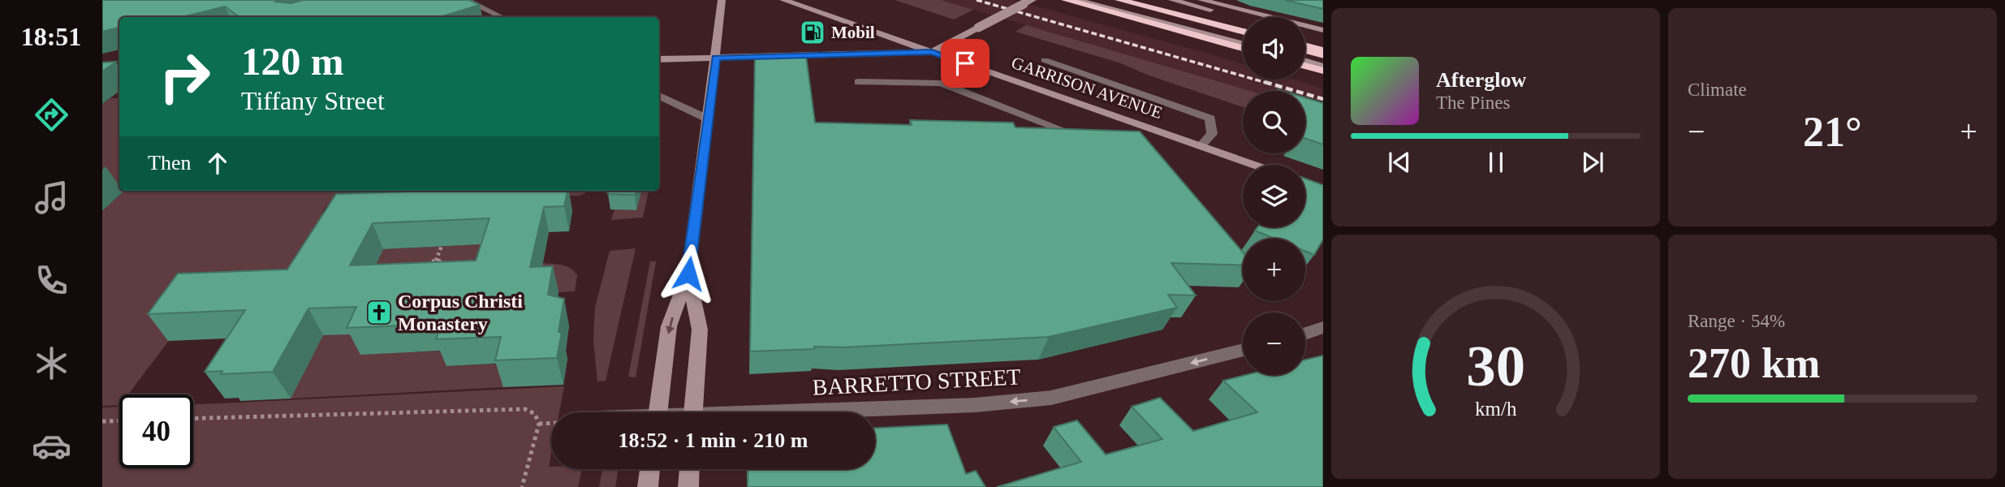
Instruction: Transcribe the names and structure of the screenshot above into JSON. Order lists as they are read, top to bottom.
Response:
{
  "streets": {
    "main road": ["GARRISON AVENUE"],
    "street": ["BARRETTO STREET"]
  },
  "one_way": ["BARRETTO STREET"],
  "places": {
    "fuel station": ["Mobil"],
    "church": ["Corpus Christi Monastery"]
  },
  "page": {
    "tabs": "18:51",
    "tile": [
      "Climate",
      ["Range · 54%", "270 km"]
    ],
    "map_buttons": ["+", "−"],
    "turn": ["120 m", "Tiffany Street"],
    "song": ["Afterglow", "The Pines"],
    "heat": ["−", "21°", "+"],
    "then": "Then",
    "limit": "40",
    "trip": "18:52 · 1 min · 210 m",
    "gauge": ["30", "km/h"]
  }
}
